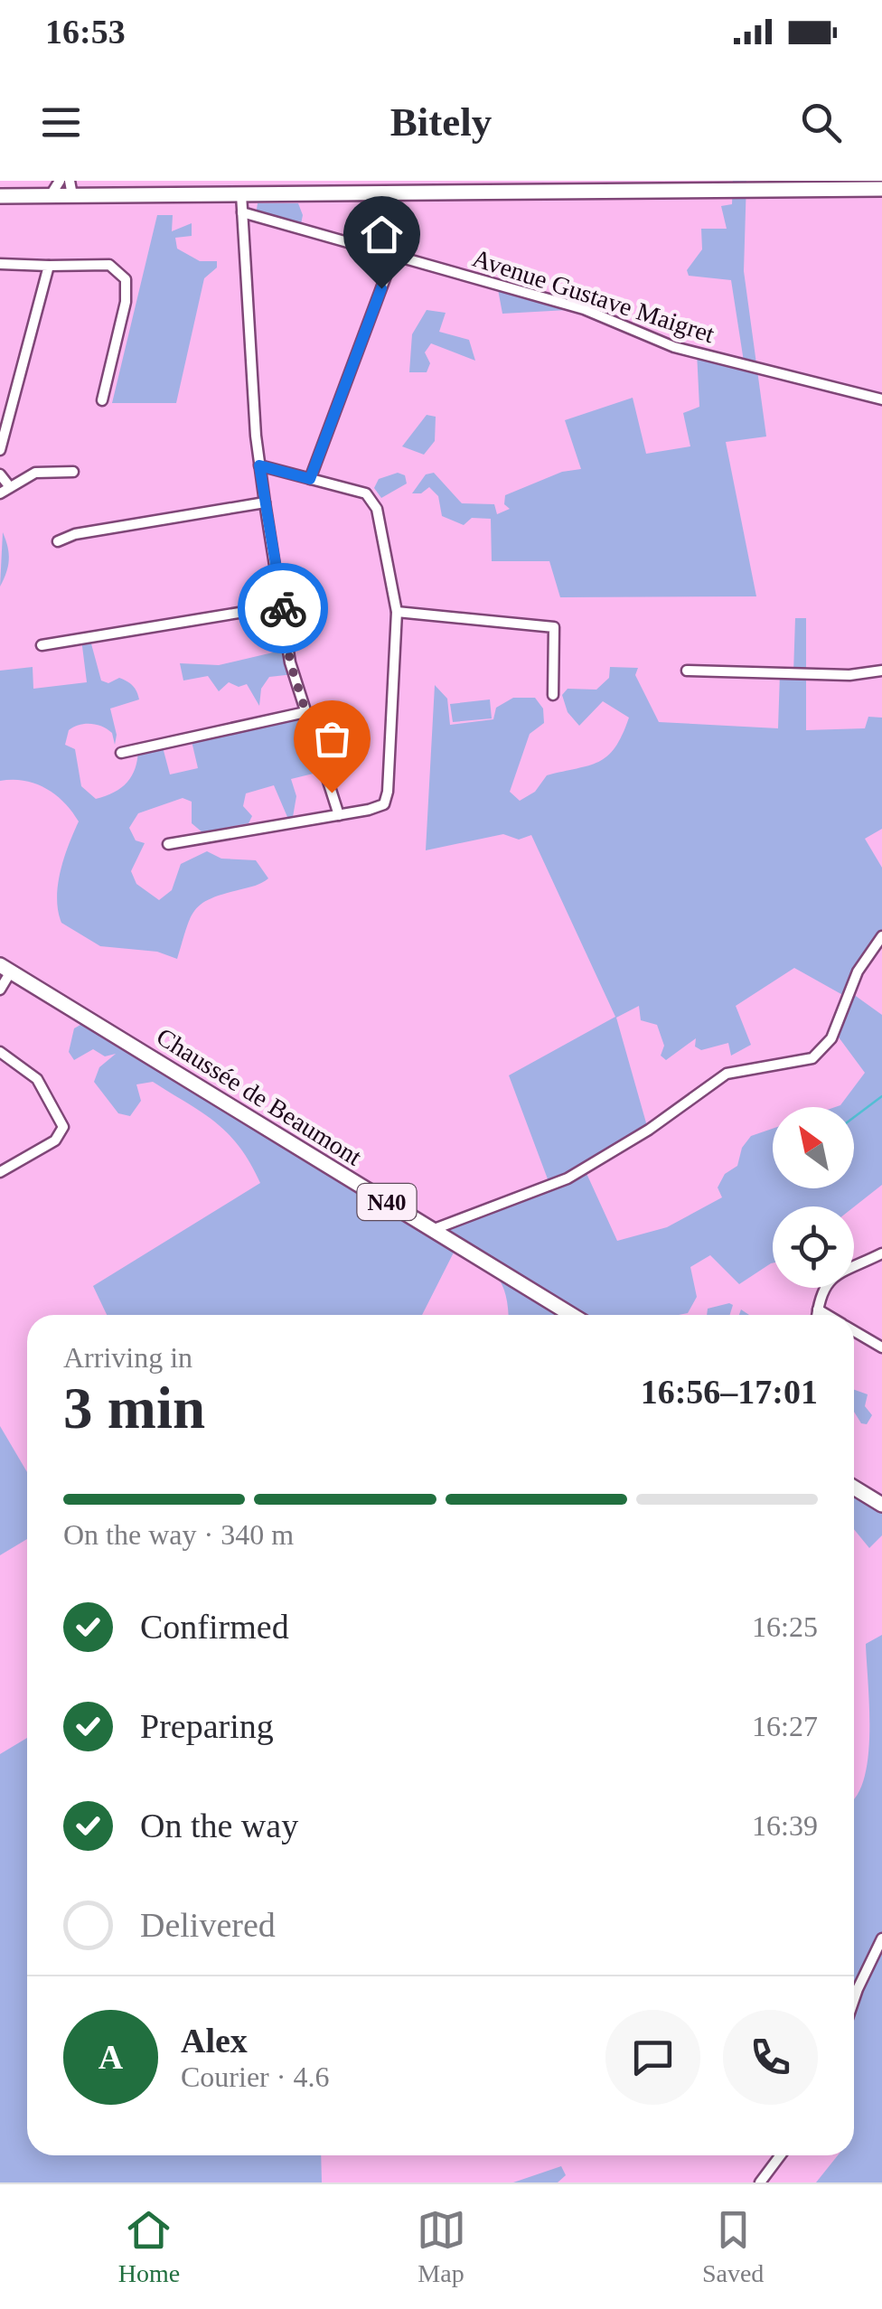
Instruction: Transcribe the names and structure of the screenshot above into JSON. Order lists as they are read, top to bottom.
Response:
{
  "streets": {
    "main road": ["Chaussée de Beaumont", "N40"],
    "street": ["Avenue Gustave Maigret"]
  },
  "north": "top left",
  "page": {
    "status": "16:53",
    "header": "Bitely",
    "heading": ["3 min", "Arriving in", "16:56–17:01"],
    "panel": ["Alex", "Courier · 4.6"],
    "bar": "On the way · 340 m",
    "list": [
      ["Confirmed", "16:25"],
      ["Preparing", "16:27"],
      ["On the way", "16:39"],
      "Delivered"
    ],
    "round": "A",
    "tabs": ["Home", "Map", "Saved"]
  }
}
